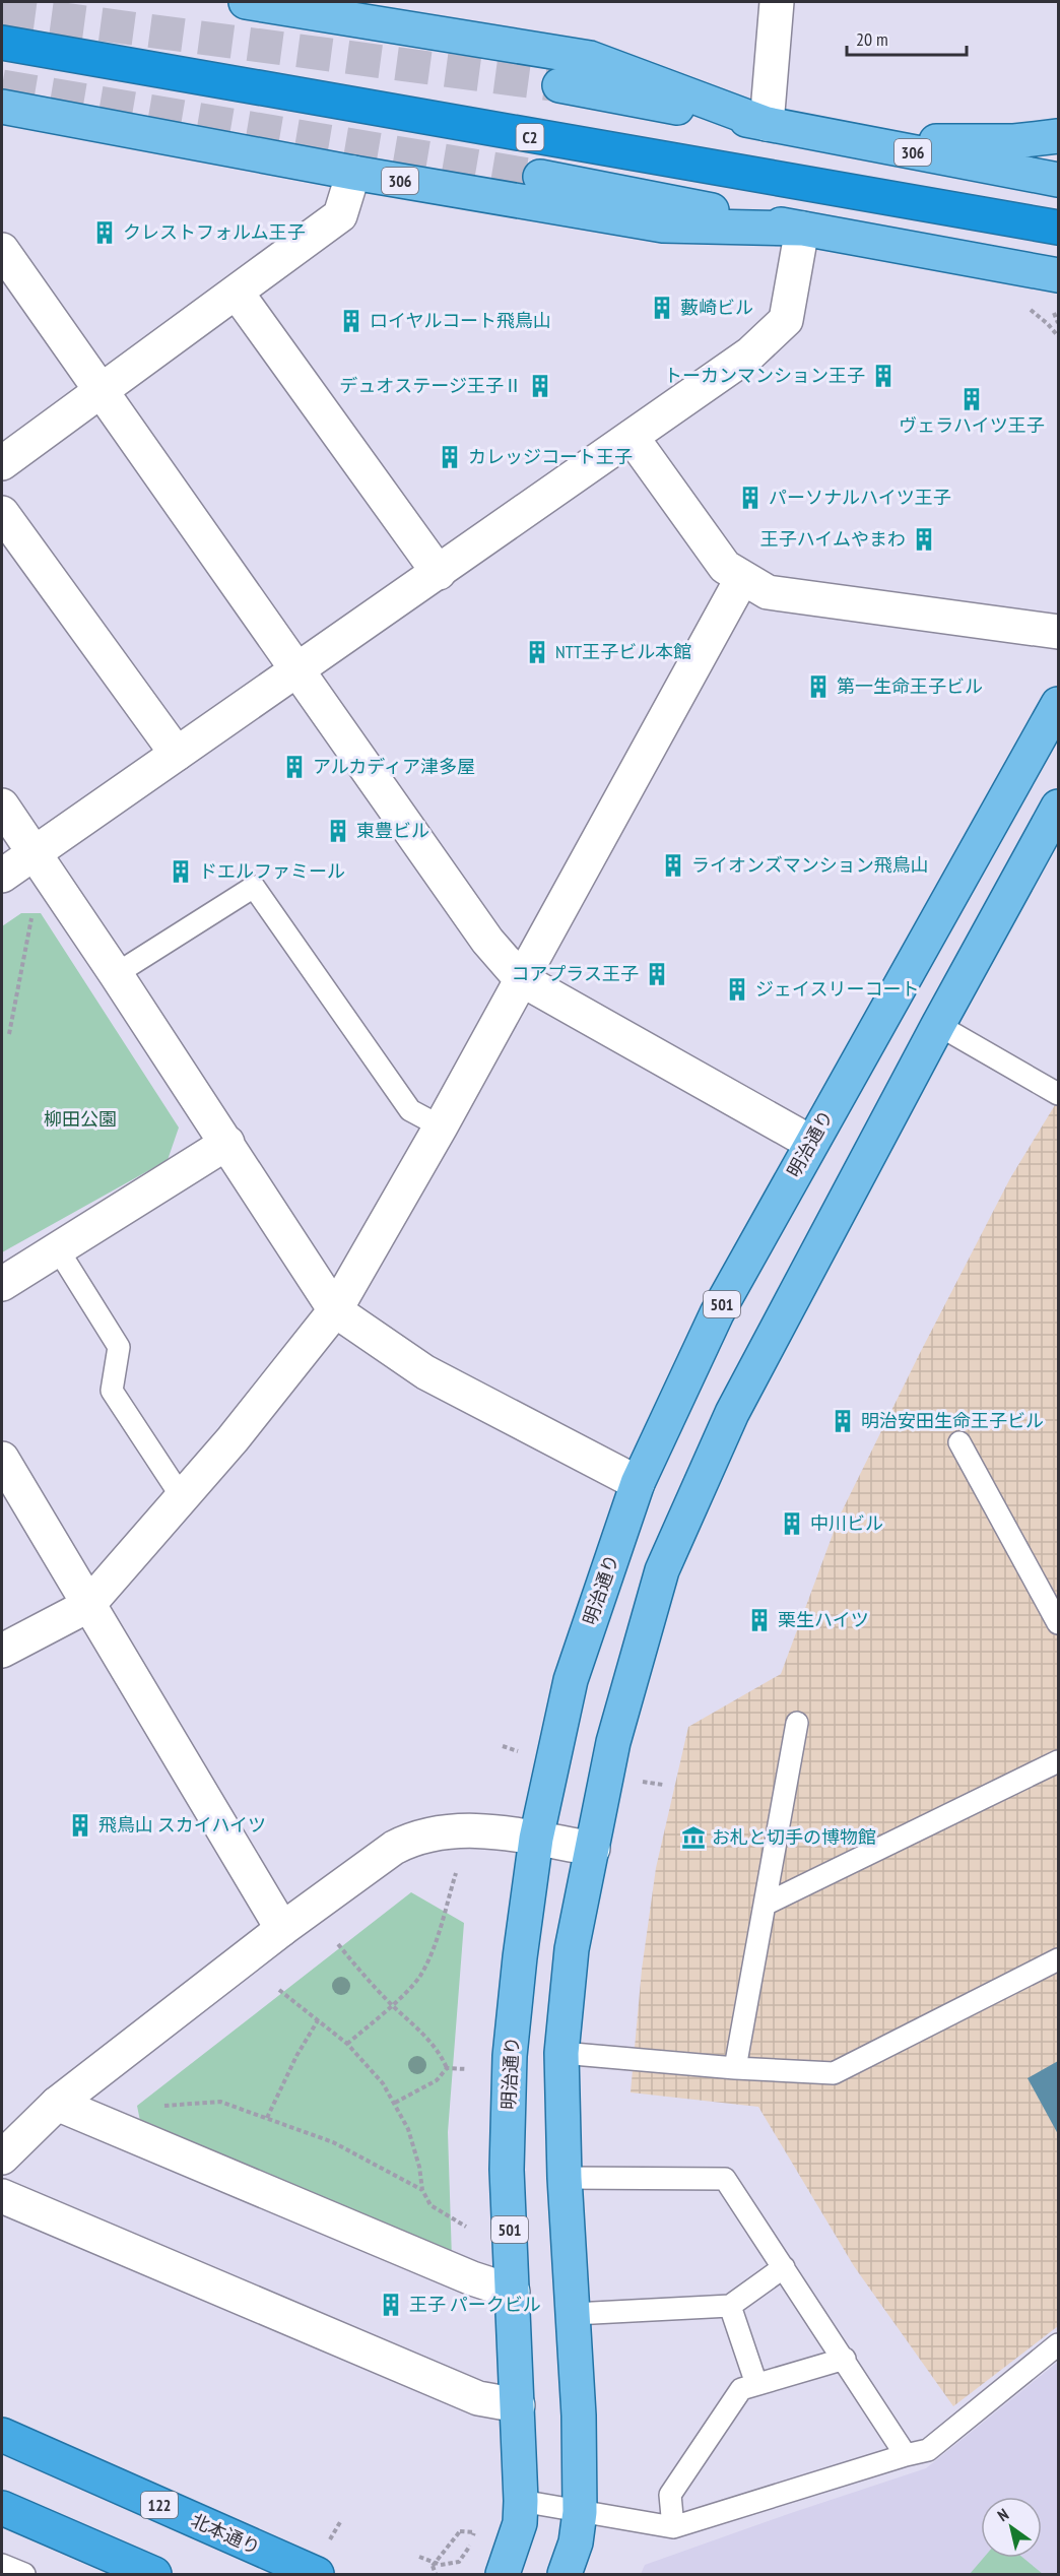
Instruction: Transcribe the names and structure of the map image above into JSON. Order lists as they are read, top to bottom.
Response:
{
  "streets": {
    "highway": ["C2", "122", "北本通り"],
    "main road": ["306", "明治通り", "501"]
  },
  "parks": ["柳田公園"],
  "places": {
    "building": [
      "クレストフォルム王子",
      "藪崎ビル",
      "ロイヤルコート飛鳥山",
      "トーカンマンション王子",
      "デュオステージ王子Ⅱ",
      "ヴェラハイツ王子",
      "カレッジコート王子",
      "パーソナルハイツ王子",
      "王子ハイムやまわ",
      "NTT王子ビル本館",
      "第一生命王子ビル",
      "アルカディア津多屋",
      "東豊ビル",
      "ライオンズマンション飛鳥山",
      "ドエルファミール",
      "コアプラス王子",
      "ジェイスリーコート",
      "明治安田生命王子ビル",
      "中川ビル",
      "栗生ハイツ",
      "飛鳥山 スカイハイツ",
      "王子 パークビル"
    ],
    "museum": ["お札と切手の博物館"]
  },
  "scale_bar": "20 m",
  "north": "top left"
}
